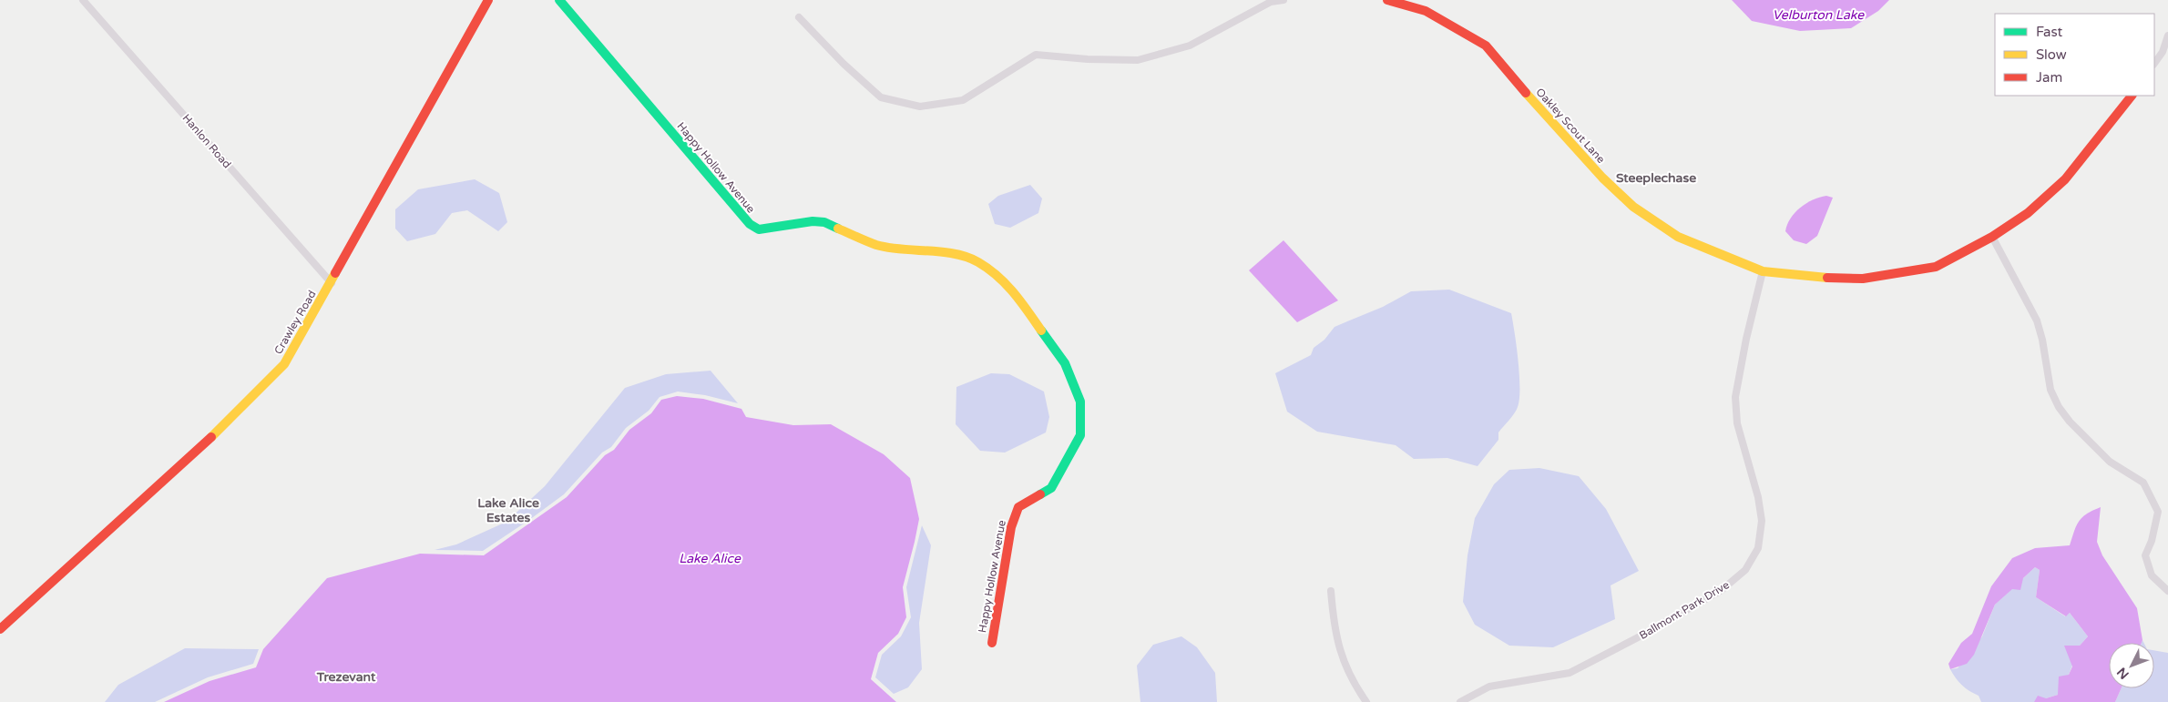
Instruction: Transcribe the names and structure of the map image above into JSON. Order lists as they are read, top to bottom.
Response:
{
  "streets": {
    "street": [
      "Oakley Scout Lane",
      "Hanlon Road",
      "Happy Hollow Avenue",
      "Crawley Road",
      "Ballmont Park Drive"
    ]
  },
  "crossings": [
    ["Oakley Scout Lane", "Ballmont Park Drive"],
    ["Hanlon Road", "Crawley Road"]
  ],
  "districts": ["Steeplechase", "Lake Alice Estates", "Trezevant"],
  "water": ["Velburton Lake", "Lake Alice"],
  "legend": ["Fast", "Slow", "Jam"],
  "north": "bottom left"
}
